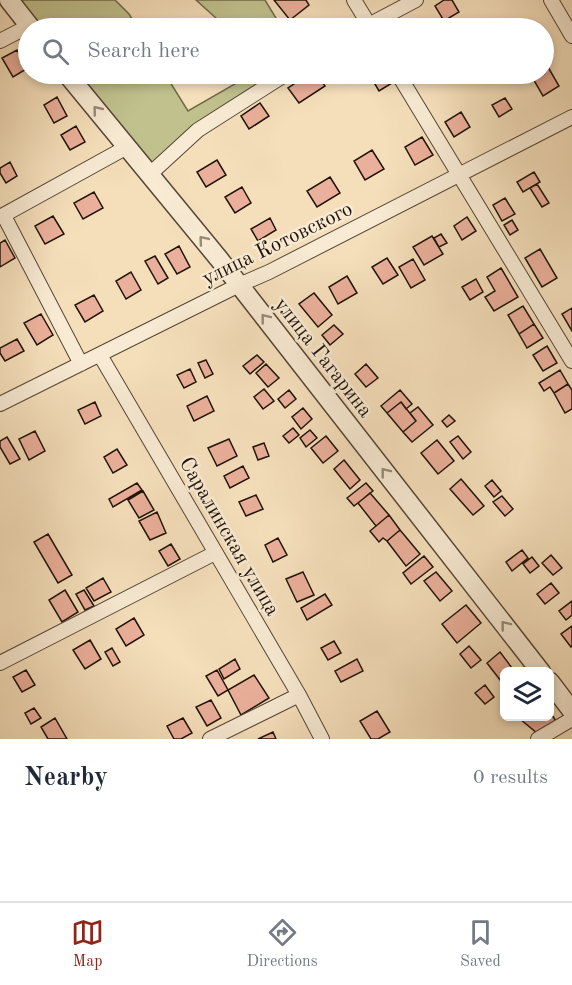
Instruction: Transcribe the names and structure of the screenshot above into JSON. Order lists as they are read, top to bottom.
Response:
{
  "streets": {
    "street": ["улица Котовского", "улица Гагарина", "Саралинская улица"]
  },
  "crossings": [
    ["улица Котовского", "улица Гагарина"],
    ["улица Котовского", "Саралинская улица"]
  ],
  "one_way": ["улица Гагарина"],
  "page": {
    "search": "Search here",
    "heading": ["Nearby", "0 results"],
    "nav": ["Map", "Directions", "Saved"]
  }
}
